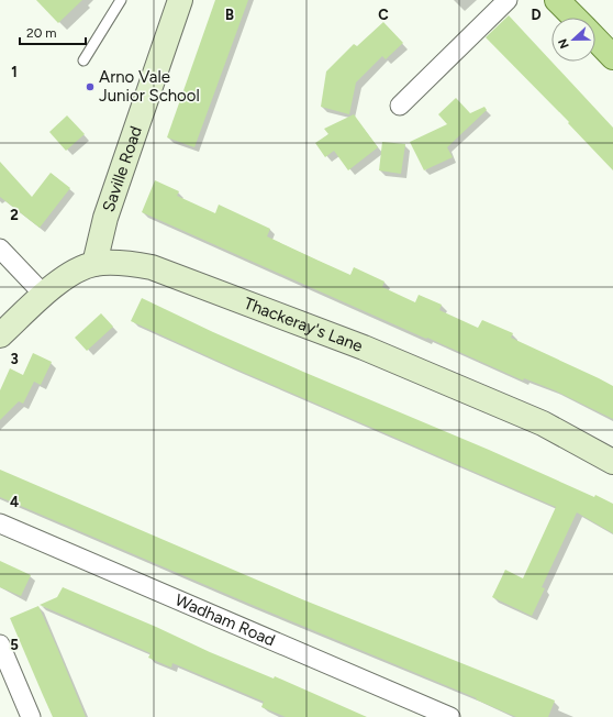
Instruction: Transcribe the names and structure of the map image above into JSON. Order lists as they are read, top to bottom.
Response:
{
  "streets": {
    "street": ["Saville Road", "Thackeray's Lane", "Wadham Road"]
  },
  "crossings": [
    ["Saville Road", "Thackeray's Lane"]
  ],
  "places": ["Arno Vale Junior School"],
  "scale_bar": "20 m",
  "north": "left",
  "grid": {
    "columns": ["B", "C", "D"],
    "rows": [
      "1",
      "2",
      "3",
      "4",
      "5"
    ]
  }
}
